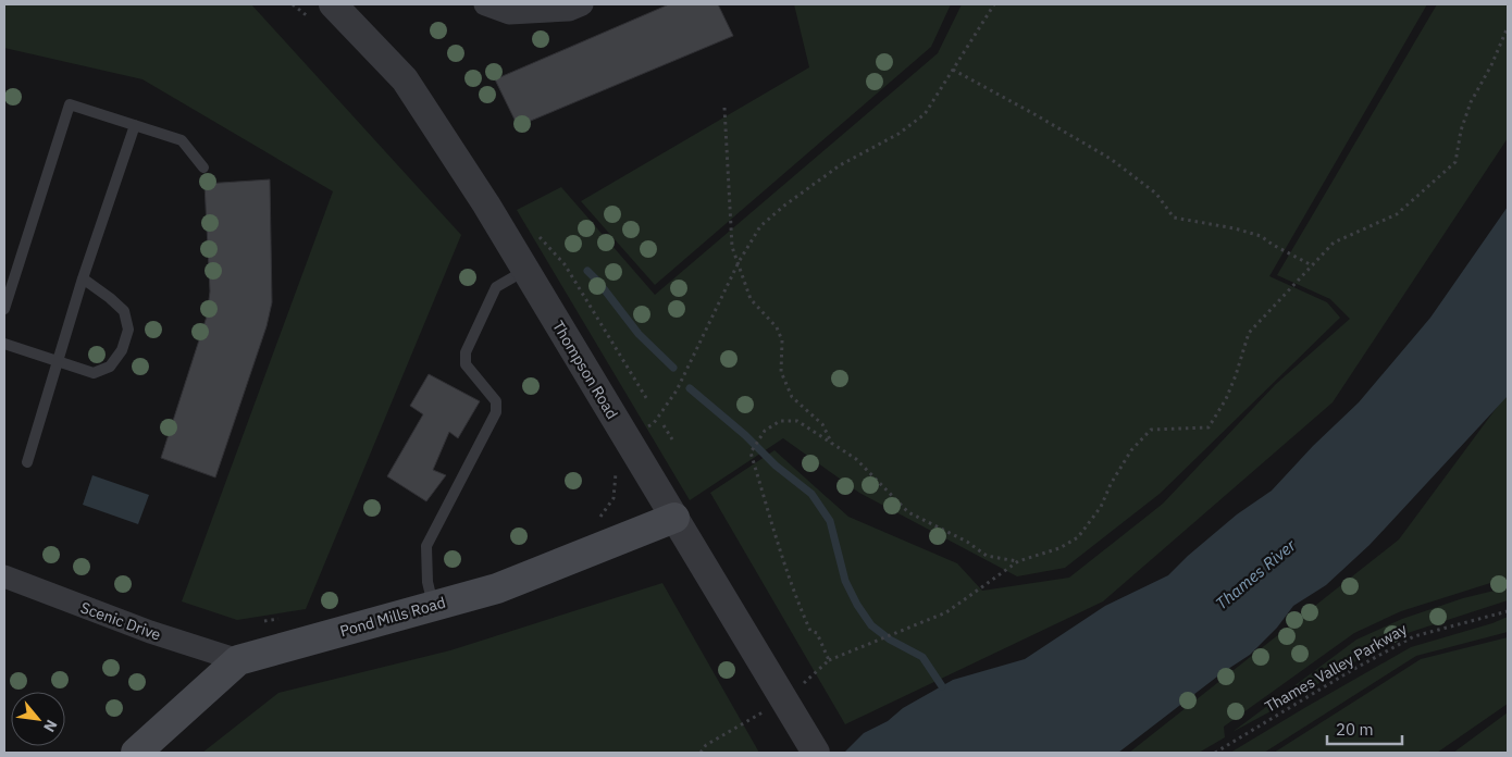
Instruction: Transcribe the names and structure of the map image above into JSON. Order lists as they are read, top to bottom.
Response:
{
  "streets": {
    "main road": ["Pond Mills Road"],
    "street": ["Thompson Road", "Scenic Drive"],
    "path": ["Thames Valley Parkway"]
  },
  "crossings": [
    ["Thompson Road", "Pond Mills Road"],
    ["Pond Mills Road", "Scenic Drive"]
  ],
  "water": ["Thames River"],
  "scale_bar": "20 m",
  "north": "bottom right"
}
